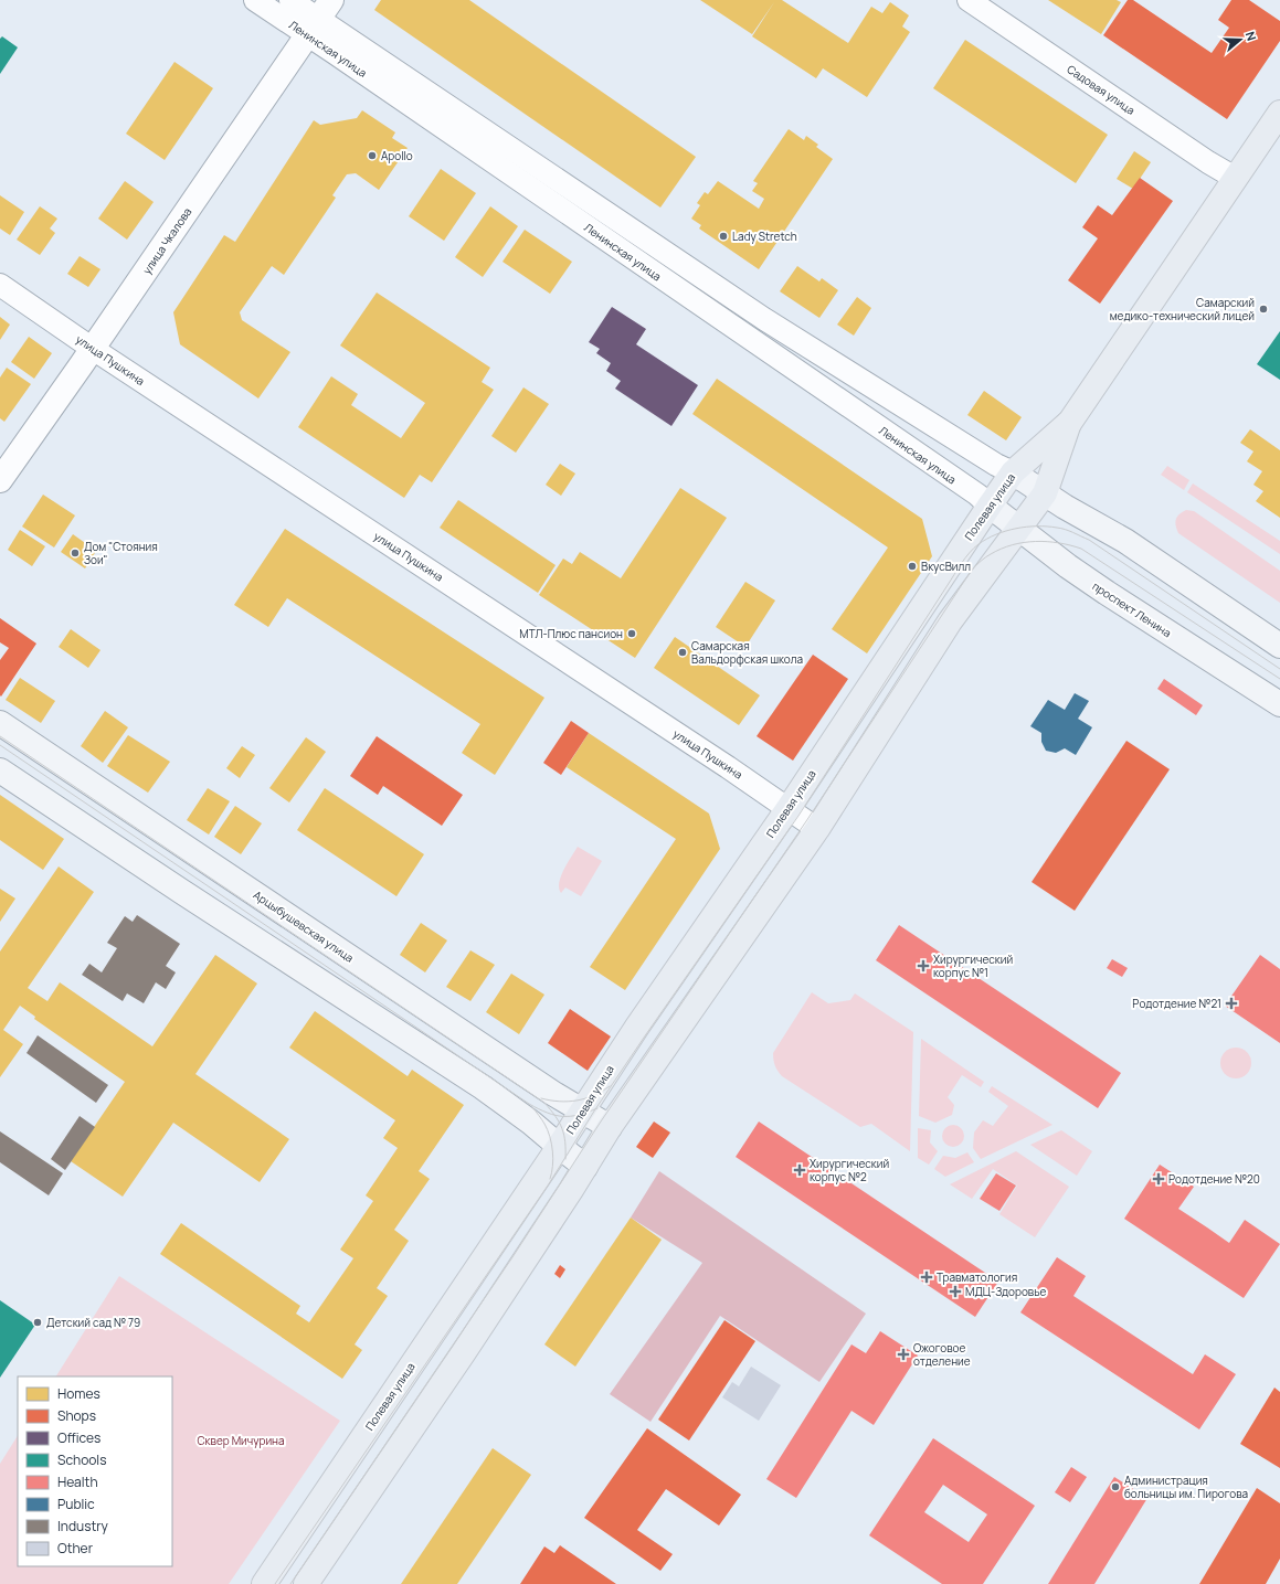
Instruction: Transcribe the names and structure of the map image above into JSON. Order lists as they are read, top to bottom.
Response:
{
  "streets": {
    "main road": ["Полевая улица", "проспект Ленина", "Арцыбушевская улица"],
    "street": [
      "Ленинская улица",
      "Садовая улица",
      "улица Чкалова",
      "улица Пушкина"
    ]
  },
  "crossings": [
    ["Ленинская улица", "улица Чкалова"],
    ["Ленинская улица", "Полевая улица"],
    ["Ленинская улица", "проспект Ленина"],
    ["улица Чкалова", "улица Пушкина"],
    ["улица Пушкина", "Полевая улица"],
    ["Полевая улица", "проспект Ленина"],
    ["Полевая улица", "Арцыбушевская улица"]
  ],
  "parks": ["Сквер Мичурина"],
  "places": {
    "other": [
      "Apollo",
      "Lady Stretch",
      "Самарский медико-технический лицей",
      "Дом \"Стояния Зои\"",
      "ВкусВилл",
      "МТЛ-Плюс пансион",
      "Самарская Вальдорфская школа",
      "Детский сад № 79",
      "Администрация больницы им. Пирогова"
    ],
    "health": [
      "Хирургический корпус №1",
      "Родотдение №21",
      "Хирургический корпус №2",
      "Родотдение №20",
      "Травматология",
      "МДЦ-Здоровье",
      "Ожоговое отделение"
    ]
  },
  "legend": [
    "Homes",
    "Shops",
    "Offices",
    "Schools",
    "Health",
    "Public",
    "Industry",
    "Other"
  ],
  "north": "right"
}
